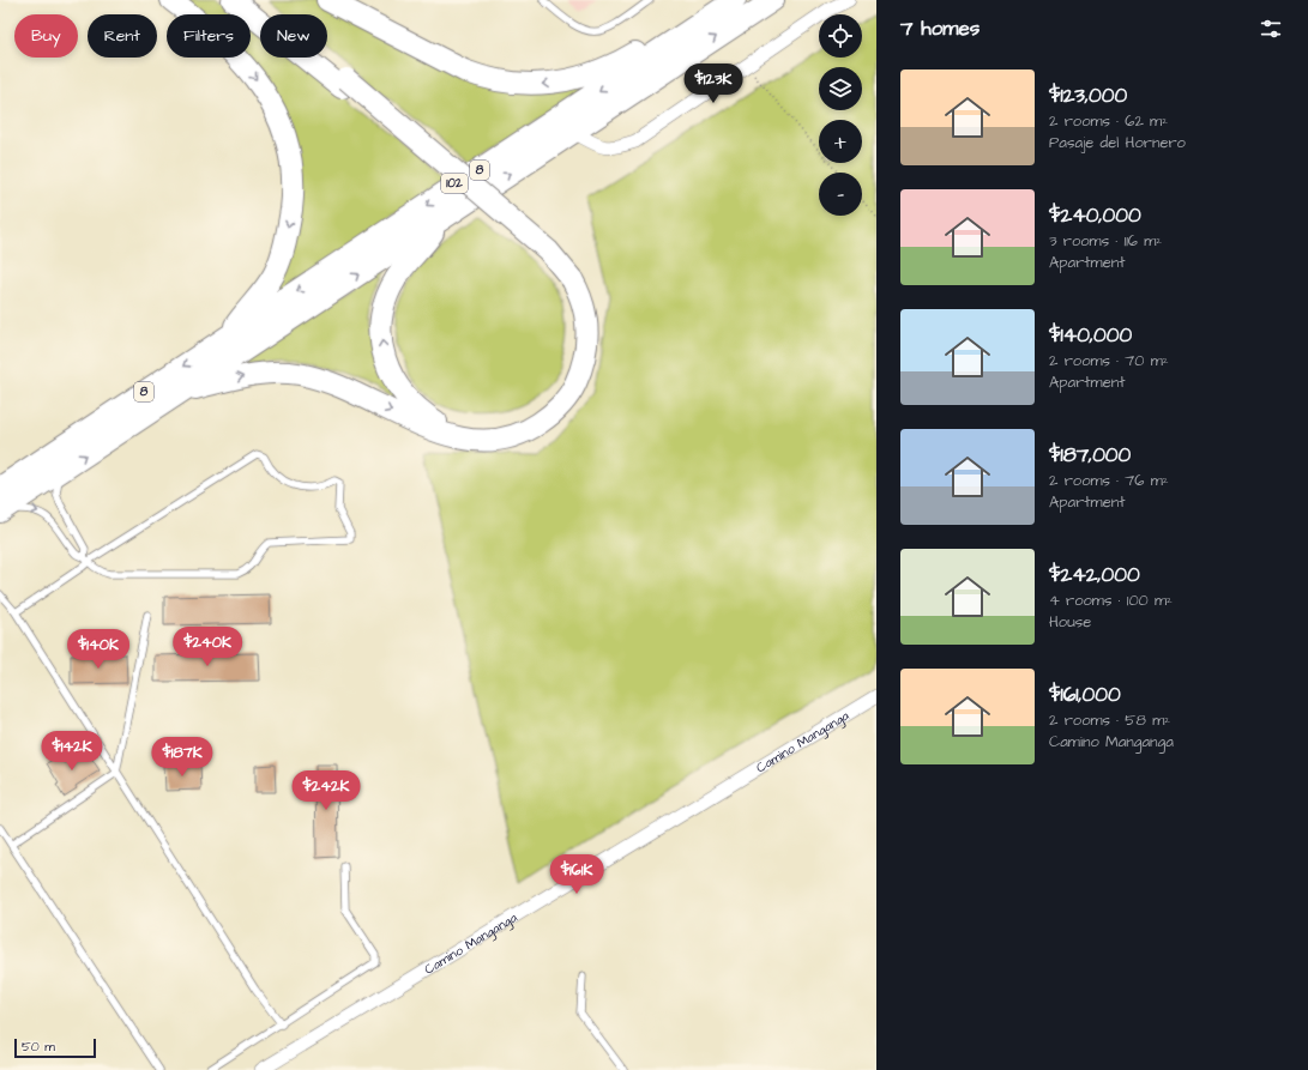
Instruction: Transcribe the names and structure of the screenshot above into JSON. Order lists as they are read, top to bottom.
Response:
{
  "streets": {
    "highway": ["8", "102"],
    "street": ["Camino Manganga"]
  },
  "scale_bar": "50 m",
  "page": {
    "heading": "7 homes",
    "map_buttons": ["+", "−"],
    "chip": [
      "Buy",
      "Rent",
      "Filters",
      "New"
    ],
    "list": [
      {
        "name": "$123,000",
        "note": "2 rooms · 62 m² · Pasaje del Hornero"
      },
      {
        "name": "$240,000",
        "note": "3 rooms · 116 m² · Apartment"
      },
      {
        "name": "$140,000",
        "note": "2 rooms · 70 m² · Apartment"
      },
      {
        "name": "$187,000",
        "note": "2 rooms · 76 m² · Apartment"
      },
      {
        "name": "$242,000",
        "note": "4 rooms · 100 m² · House"
      },
      {
        "name": "$161,000",
        "note": "2 rooms · 58 m² · Camino Manganga"
      }
    ],
    "price": [
      "$123K",
      "$240K",
      "$140K",
      "$142K",
      "$187K",
      "$242K",
      "$161K"
    ],
    "scale": "50 m"
  }
}
